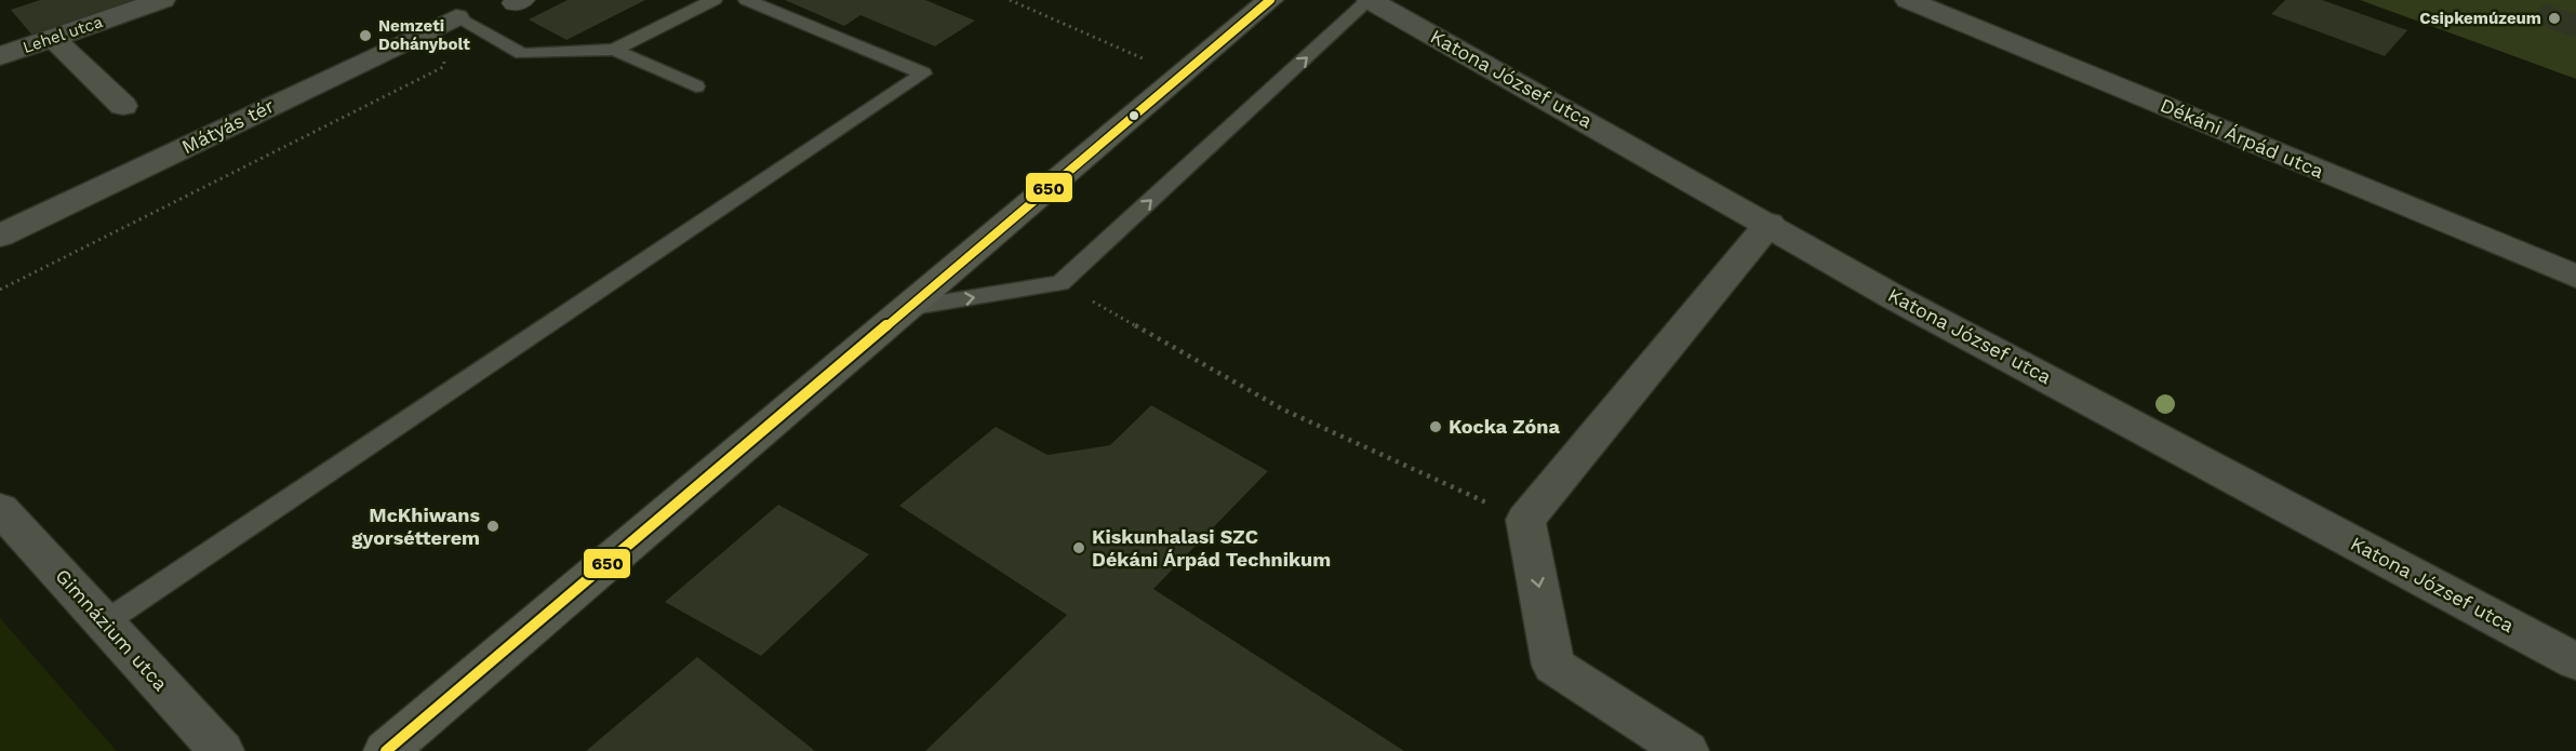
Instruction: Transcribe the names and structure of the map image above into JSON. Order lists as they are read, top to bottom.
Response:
{
  "streets": {
    "street": [
      "Lehel utca",
      "Katona József utca",
      "Mátyás tér",
      "Dékáni Árpád utca",
      "Gimnázium utca"
    ]
  },
  "places": [
    "Csipkemúzeum",
    "Nemzeti Dohánybolt",
    "Kocka Zóna",
    "McKhiwans gyorsétterem",
    "Kiskunhalasi SZC Dékáni Árpád Technikum"
  ],
  "lines": ["transit line 650"]
}
